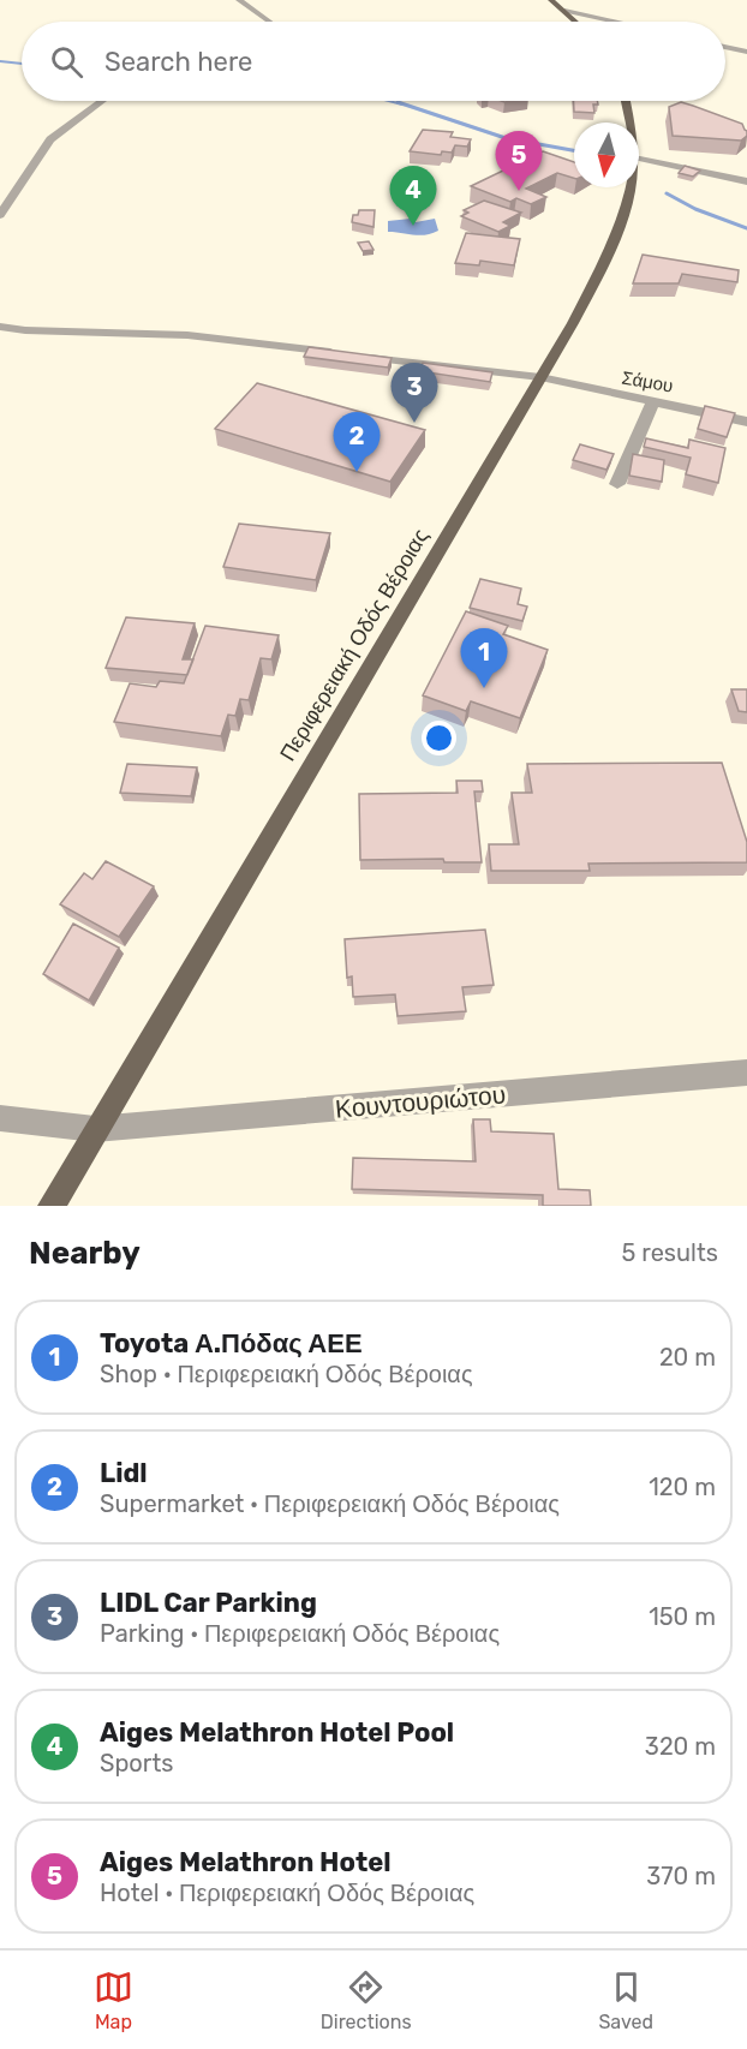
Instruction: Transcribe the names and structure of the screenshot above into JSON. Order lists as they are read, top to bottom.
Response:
{
  "streets": {
    "main road": ["Περιφερειακή Οδός Βέροιας"],
    "street": ["Σάμου", "Κουντουριώτου"]
  },
  "crossings": [
    ["Σάμου", "Περιφερειακή Οδός Βέροιας"],
    ["Περιφερειακή Οδός Βέροιας", "Κουντουριώτου"]
  ],
  "north": "bottom",
  "page": {
    "search": "Search here",
    "pins": [
      "5",
      "4",
      "3",
      "2",
      "1"
    ],
    "heading": ["Nearby", "5 results"],
    "list": [
      {
        "mark": "1",
        "name": "Toyota Α.Πόδας ΑΕΕ",
        "note": "Shop · Περιφερειακή Οδός Βέροιας",
        "value": "20 m"
      },
      {
        "mark": "2",
        "name": "Lidl",
        "note": "Supermarket · Περιφερειακή Οδός Βέροιας",
        "value": "120 m"
      },
      {
        "mark": "3",
        "name": "LIDL Car Parking",
        "note": "Parking · Περιφερειακή Οδός Βέροιας",
        "value": "150 m"
      },
      {
        "mark": "4",
        "name": "Aiges Melathron Hotel Pool",
        "note": "Sports",
        "value": "320 m"
      },
      {
        "mark": "5",
        "name": "Aiges Melathron Hotel",
        "note": "Hotel · Περιφερειακή Οδός Βέροιας",
        "value": "370 m"
      }
    ],
    "nav": ["Map", "Directions", "Saved"]
  }
}
